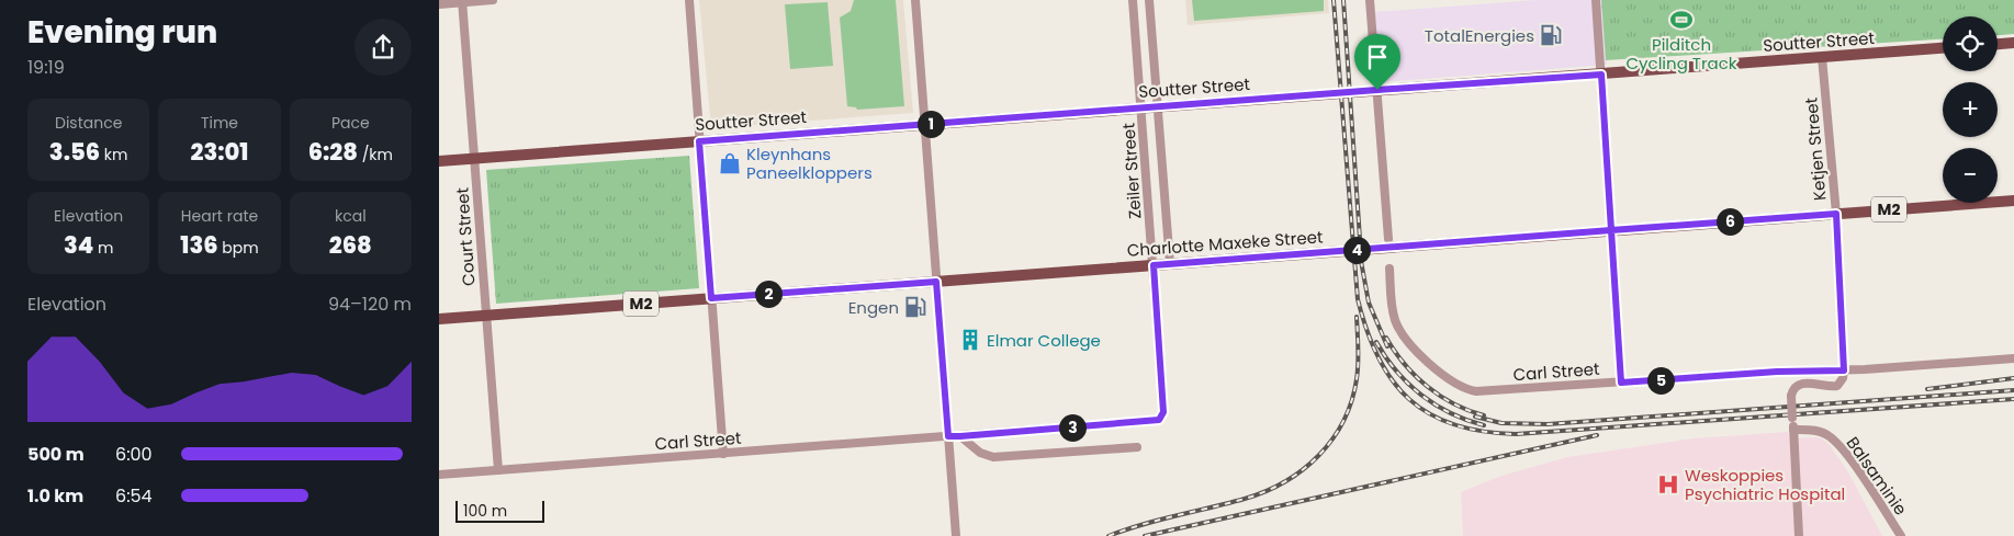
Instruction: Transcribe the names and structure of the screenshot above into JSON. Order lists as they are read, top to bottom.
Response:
{
  "streets": {
    "main road": ["Soutter Street", "M2", "Charlotte Maxeke Street"],
    "street": [
      "Ketjen Street",
      "Zeiler Street",
      "Court Street",
      "Carl Street",
      "Balsaminie"
    ]
  },
  "crossings": [
    ["Soutter Street", "Ketjen Street"],
    ["Soutter Street", "Zeiler Street"],
    ["Soutter Street", "Court Street"],
    ["Ketjen Street", "Charlotte Maxeke Street"],
    ["Ketjen Street", "Carl Street"],
    ["Zeiler Street", "Charlotte Maxeke Street"],
    ["Zeiler Street", "Carl Street"],
    ["Court Street", "Charlotte Maxeke Street"],
    ["Court Street", "Carl Street"]
  ],
  "places": {
    "sports": ["Pilditch Cycling Track"],
    "fuel station": ["TotalEnergies", "Engen"],
    "shop": ["Kleynhans Paneelkloppers"],
    "building": ["Elmar College"],
    "hospital": ["Weskoppies Psychiatric Hospital"]
  },
  "scale_bar": "100 m",
  "page": {
    "heading": ["Evening run", "19:19"],
    "map_buttons": ["+", "−"],
    "stats": [
      ["Distance", "3.56 km"],
      ["Time", "23:01"],
      ["Pace", "6:28 /km"],
      ["Elevation", "34 m"],
      ["Heart rate", "136 bpm"],
      ["kcal", "268"]
    ],
    "pins": [
      "1",
      "6",
      "4",
      "2",
      "5",
      "3"
    ],
    "chart": ["Elevation", "94–120 m"],
    "list": [
      {
        "name": "500 m",
        "note": "6:00"
      },
      {
        "name": "1.0 km",
        "note": "6:54"
      }
    ],
    "scale": "100 m"
  }
}
